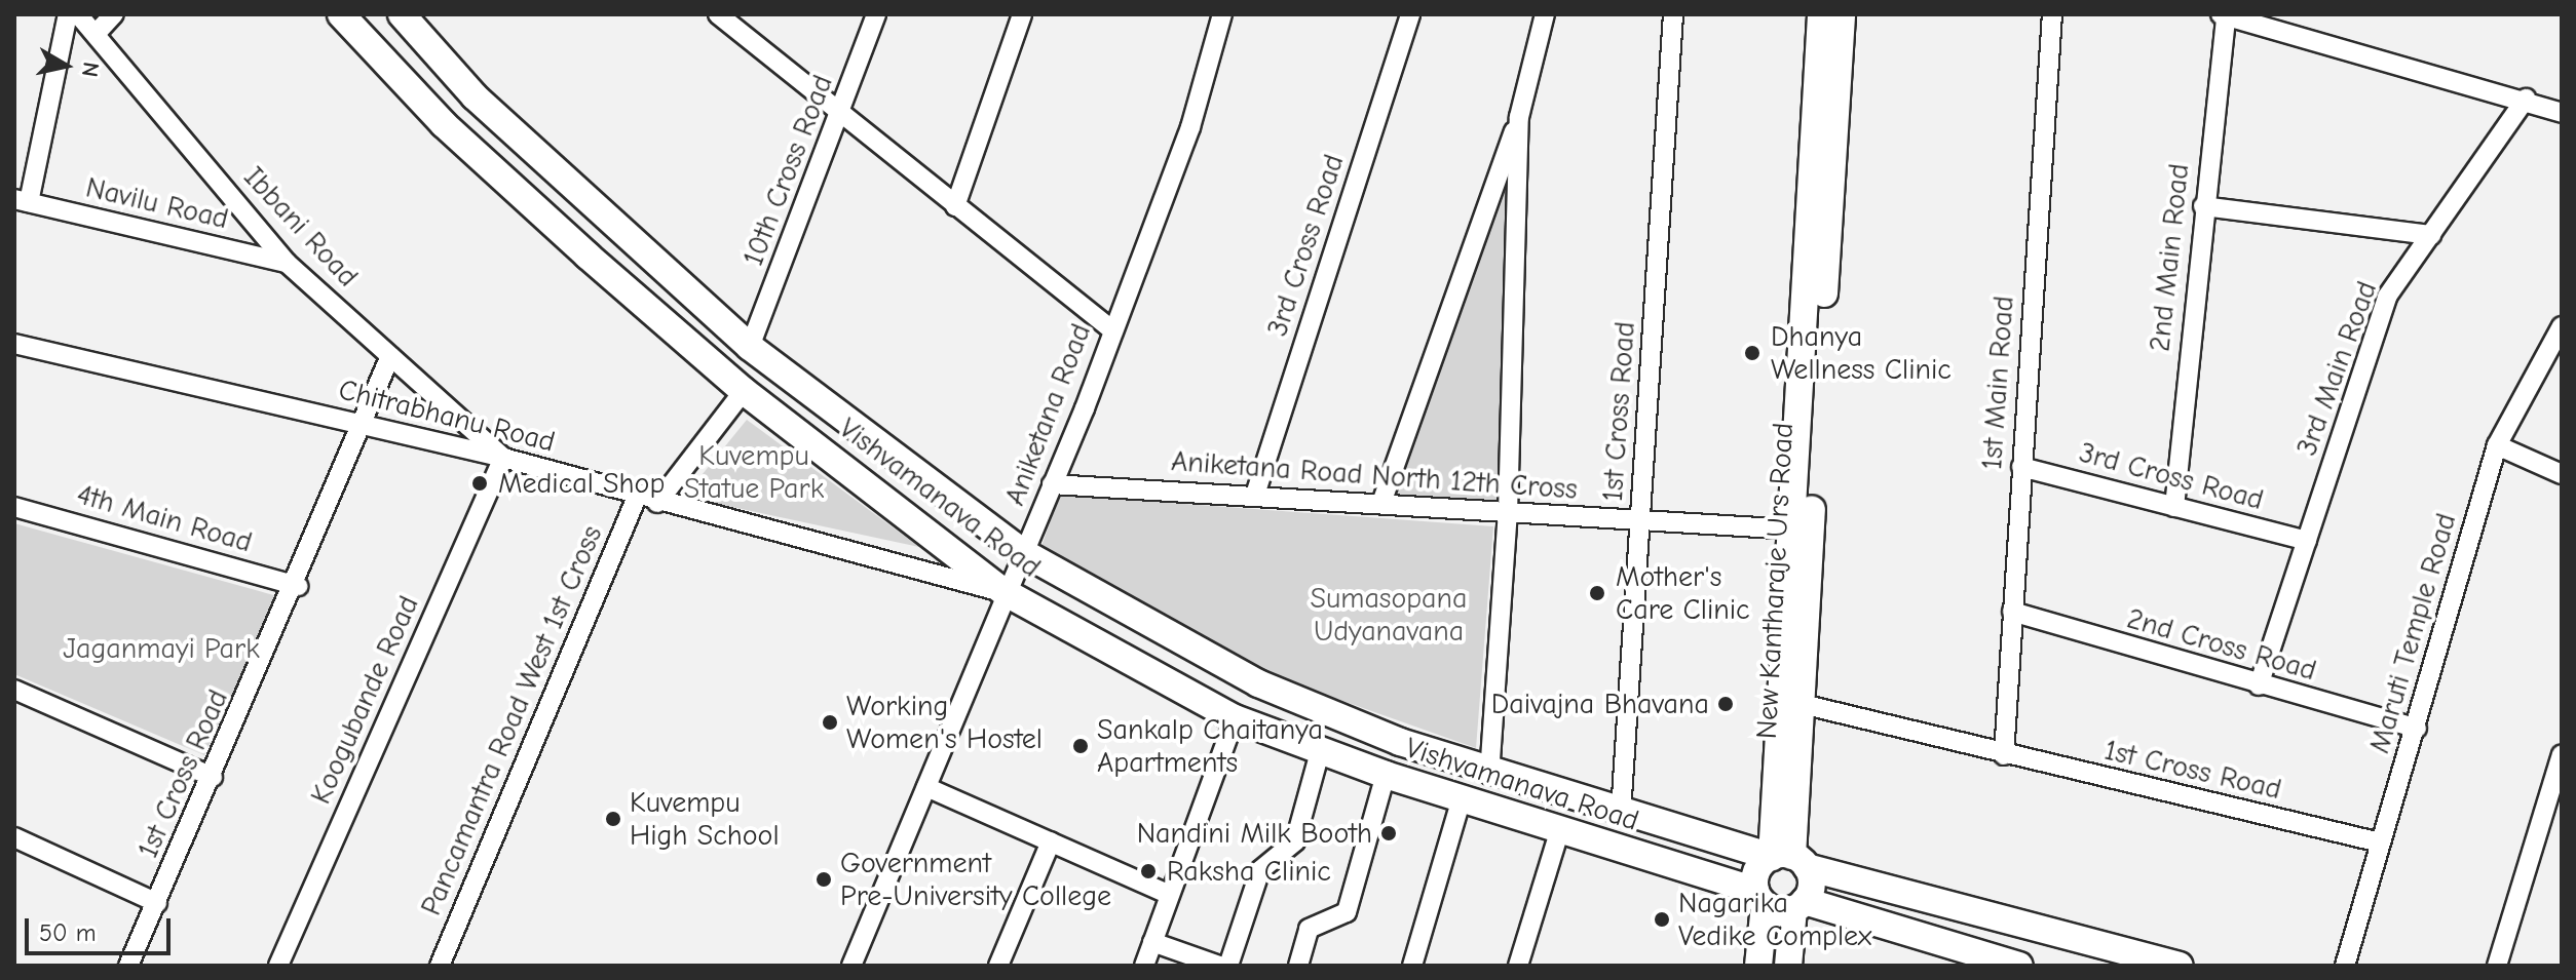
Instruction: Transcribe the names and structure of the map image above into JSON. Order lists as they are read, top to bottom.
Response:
{
  "streets": {
    "main road": ["Vishvamanava Road", "New Kantharaje Urs Road"],
    "street": [
      "10th Cross Road",
      "Navilu Road",
      "Ibbani Road",
      "3rd Cross Road",
      "2nd Main Road",
      "3rd Main Road",
      "1st Main Road",
      "1st Cross Road",
      "Aniketana Road",
      "Chitrabhanu Road",
      "Aniketana Road North 12th Cross",
      "4th Main Road",
      "Maruti Temple Road",
      "2nd Cross Road",
      "Koogubande Road",
      "Pancamantra Road West 1st Cross"
    ]
  },
  "crossings": [
    ["10th Cross Road", "Vishvamanava Road"],
    ["Navilu Road", "Ibbani Road"],
    ["Ibbani Road", "1st Cross Road"],
    ["Ibbani Road", "Chitrabhanu Road"],
    ["Ibbani Road", "Koogubande Road"],
    ["3rd Cross Road", "2nd Main Road"],
    ["3rd Cross Road", "3rd Main Road"],
    ["3rd Cross Road", "1st Main Road"],
    ["3rd Cross Road", "Aniketana Road North 12th Cross"],
    ["3rd Main Road", "2nd Cross Road"],
    ["1st Main Road", "1st Cross Road"],
    ["1st Main Road", "2nd Cross Road"],
    ["1st Cross Road", "Chitrabhanu Road"],
    ["1st Cross Road", "Aniketana Road North 12th Cross"],
    ["1st Cross Road", "Vishvamanava Road"],
    ["1st Cross Road", "4th Main Road"],
    ["1st Cross Road", "New Kantharaje Urs Road"],
    ["1st Cross Road", "Maruti Temple Road"],
    ["Aniketana Road", "Chitrabhanu Road"],
    ["Aniketana Road", "Aniketana Road North 12th Cross"],
    ["Aniketana Road", "Vishvamanava Road"],
    ["Chitrabhanu Road", "Vishvamanava Road"],
    ["Chitrabhanu Road", "Koogubande Road"],
    ["Chitrabhanu Road", "Pancamantra Road West 1st Cross"],
    ["Aniketana Road North 12th Cross", "New Kantharaje Urs Road"],
    ["Vishvamanava Road", "New Kantharaje Urs Road"],
    ["Maruti Temple Road", "2nd Cross Road"]
  ],
  "parks": ["Kuvempu Statue Park", "Sumasopana Udyanavana", "Jaganmayi Park"],
  "places": [
    "Dhanya Wellness Clinic",
    "Medical Shop",
    "Mother's Care Clinic",
    "Daivajna Bhavana",
    "Working Women's Hostel",
    "Sankalp Chaitanya Apartments",
    "Kuvempu High School",
    "Nandini Milk Booth",
    "Raksha Clinic",
    "Government Pre-University College",
    "Nagarika Vedike Complex"
  ],
  "scale_bar": "50 m",
  "north": "right"
}
